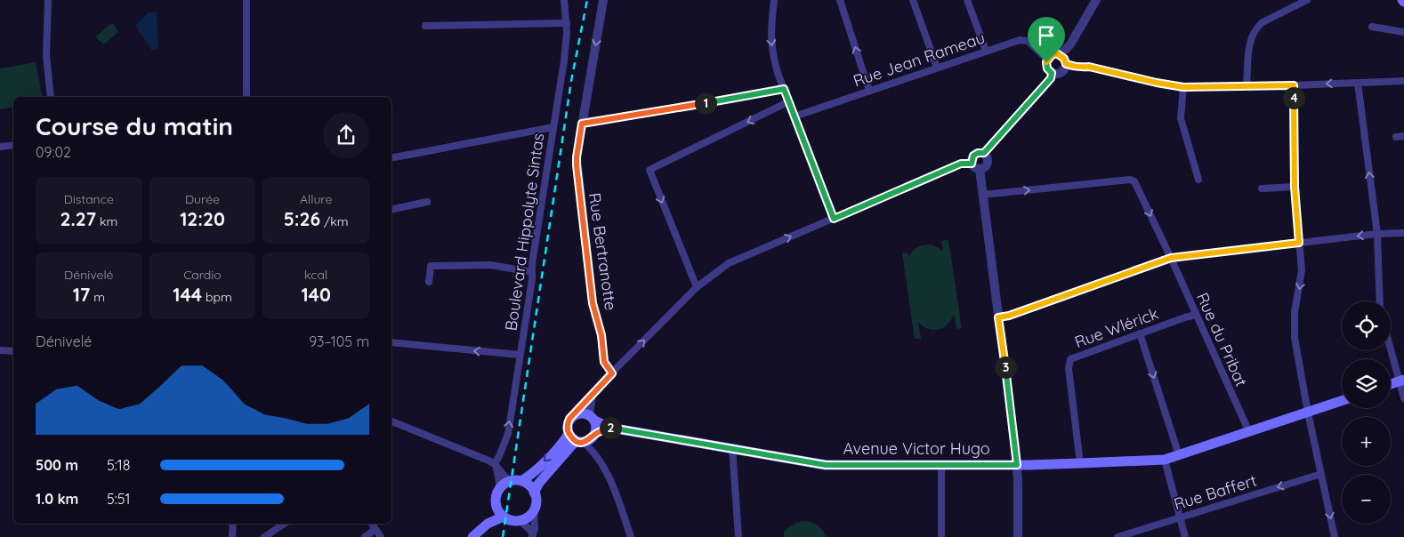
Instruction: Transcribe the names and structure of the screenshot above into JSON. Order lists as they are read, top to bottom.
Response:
{
  "streets": {
    "main road": ["Avenue Victor Hugo"],
    "street": [
      "Rue Jean Rameau",
      "Boulevard Hippolyte Sintas",
      "Rue Bertranotte",
      "Rue Wlérick",
      "Rue du Pribat",
      "Rue Baffert"
    ]
  },
  "crossings": [
    ["Rue Wlérick", "Rue du Pribat"],
    ["Rue Wlérick", "Avenue Victor Hugo"],
    ["Rue du Pribat", "Avenue Victor Hugo"]
  ],
  "one_way": ["Rue du Pribat", "Rue Baffert"],
  "page": {
    "pins": [
      "4",
      "1",
      "3",
      "2"
    ],
    "heading": ["Course du matin", "09:02"],
    "stats": [
      ["Distance", "2.27 km"],
      ["Durée", "12:20"],
      ["Allure", "5:26 /km"],
      ["Dénivelé", "17 m"],
      ["Cardio", "144 bpm"],
      ["kcal", "140"]
    ],
    "map_buttons": ["+", "−"],
    "chart": ["Dénivelé", "93–105 m"],
    "list": [
      {
        "name": "500 m",
        "note": "5:18"
      },
      {
        "name": "1.0 km",
        "note": "5:51"
      }
    ]
  }
}
